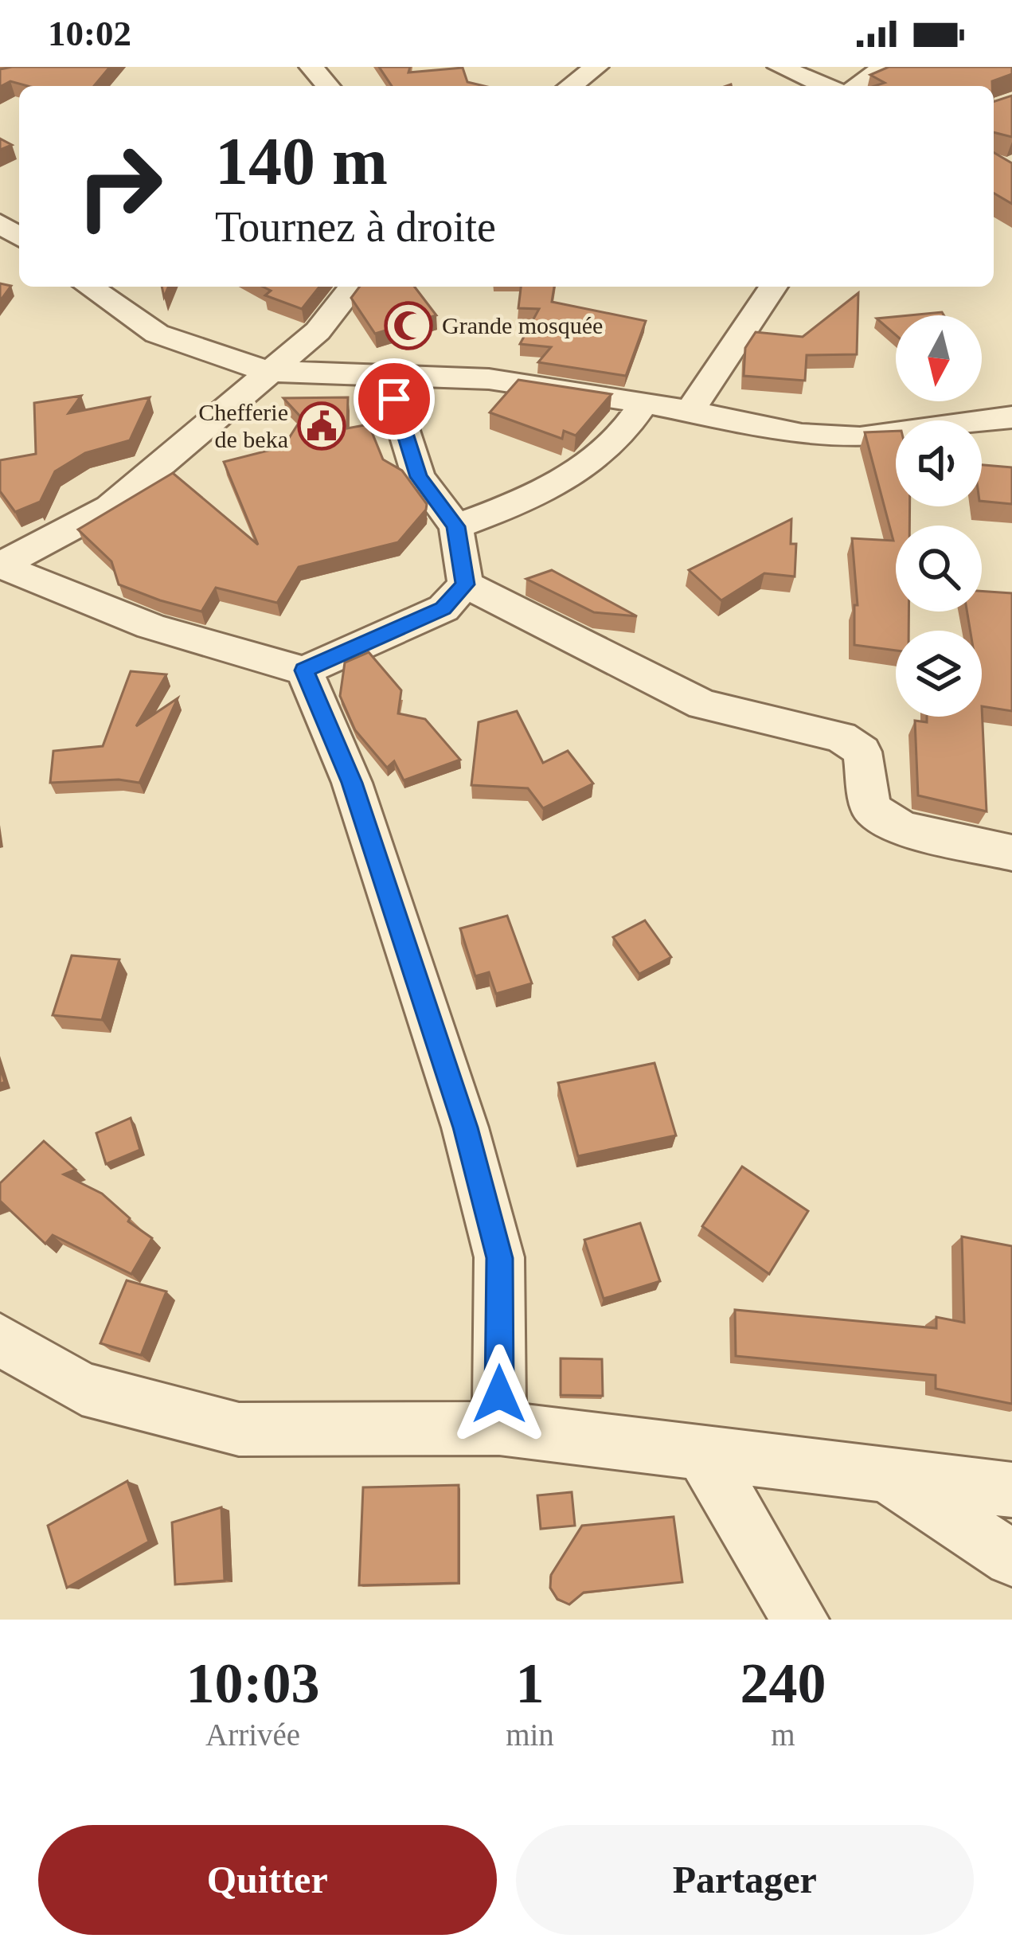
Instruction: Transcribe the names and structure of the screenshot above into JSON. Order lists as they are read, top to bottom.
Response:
{
  "places": {
    "mosque": ["Grande mosquée"],
    "public building": ["Chefferie de beka"]
  },
  "north": "bottom",
  "page": {
    "status": "10:02",
    "turn": ["140 m", "Tournez à droite"],
    "eta": [
      "10:03",
      "Arrivée",
      "1",
      "min",
      "240",
      "m"
    ],
    "buttons": ["Quitter", "Partager"]
  }
}
